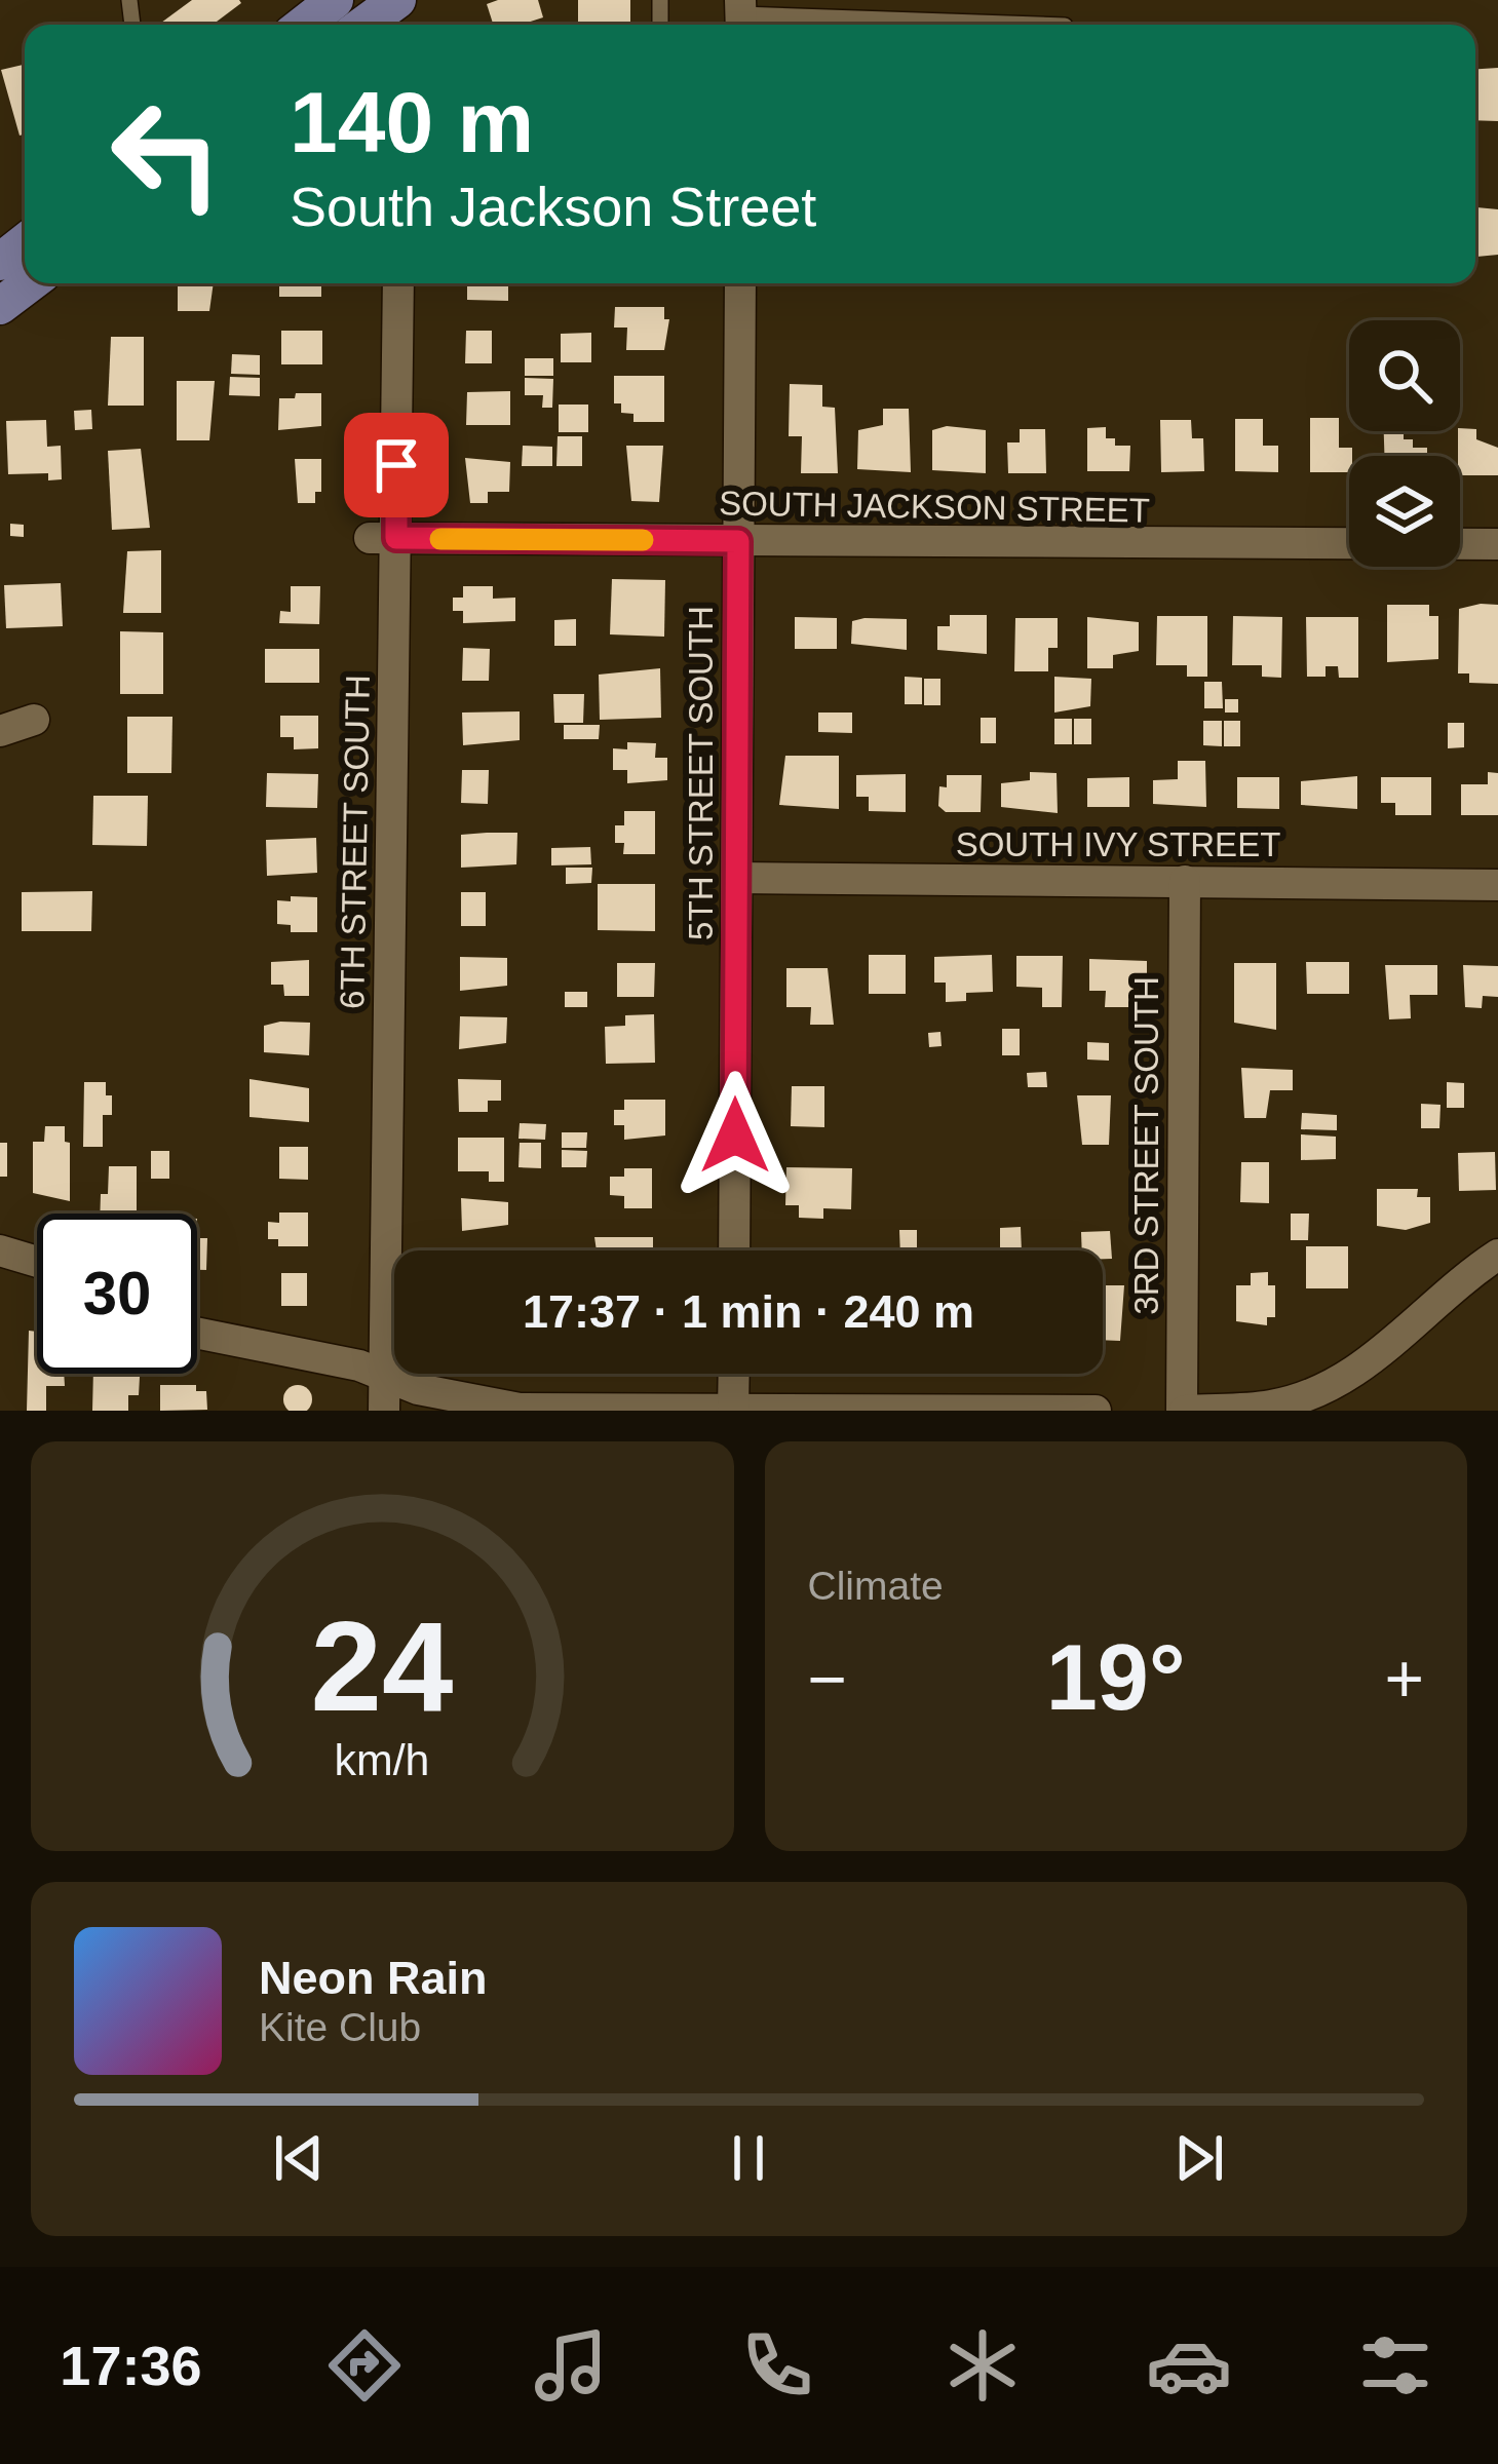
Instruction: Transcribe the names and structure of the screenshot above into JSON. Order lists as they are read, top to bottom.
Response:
{
  "streets": {
    "street": [
      "SOUTH JACKSON STREET",
      "5TH STREET SOUTH",
      "6TH STREET SOUTH",
      "SOUTH IVY STREET",
      "3RD STREET SOUTH"
    ]
  },
  "crossings": [
    ["SOUTH JACKSON STREET", "5TH STREET SOUTH"],
    ["SOUTH JACKSON STREET", "6TH STREET SOUTH"],
    ["5TH STREET SOUTH", "SOUTH IVY STREET"],
    ["SOUTH IVY STREET", "3RD STREET SOUTH"]
  ],
  "page": {
    "turn": ["140 m", "South Jackson Street"],
    "limit": "30",
    "trip": "17:37 · 1 min · 240 m",
    "tile": "Climate",
    "heat": ["−", "19°", "+"],
    "song": ["Neon Rain", "Kite Club"],
    "tabs": "17:36",
    "gauge": ["24", "km/h"]
  }
}
